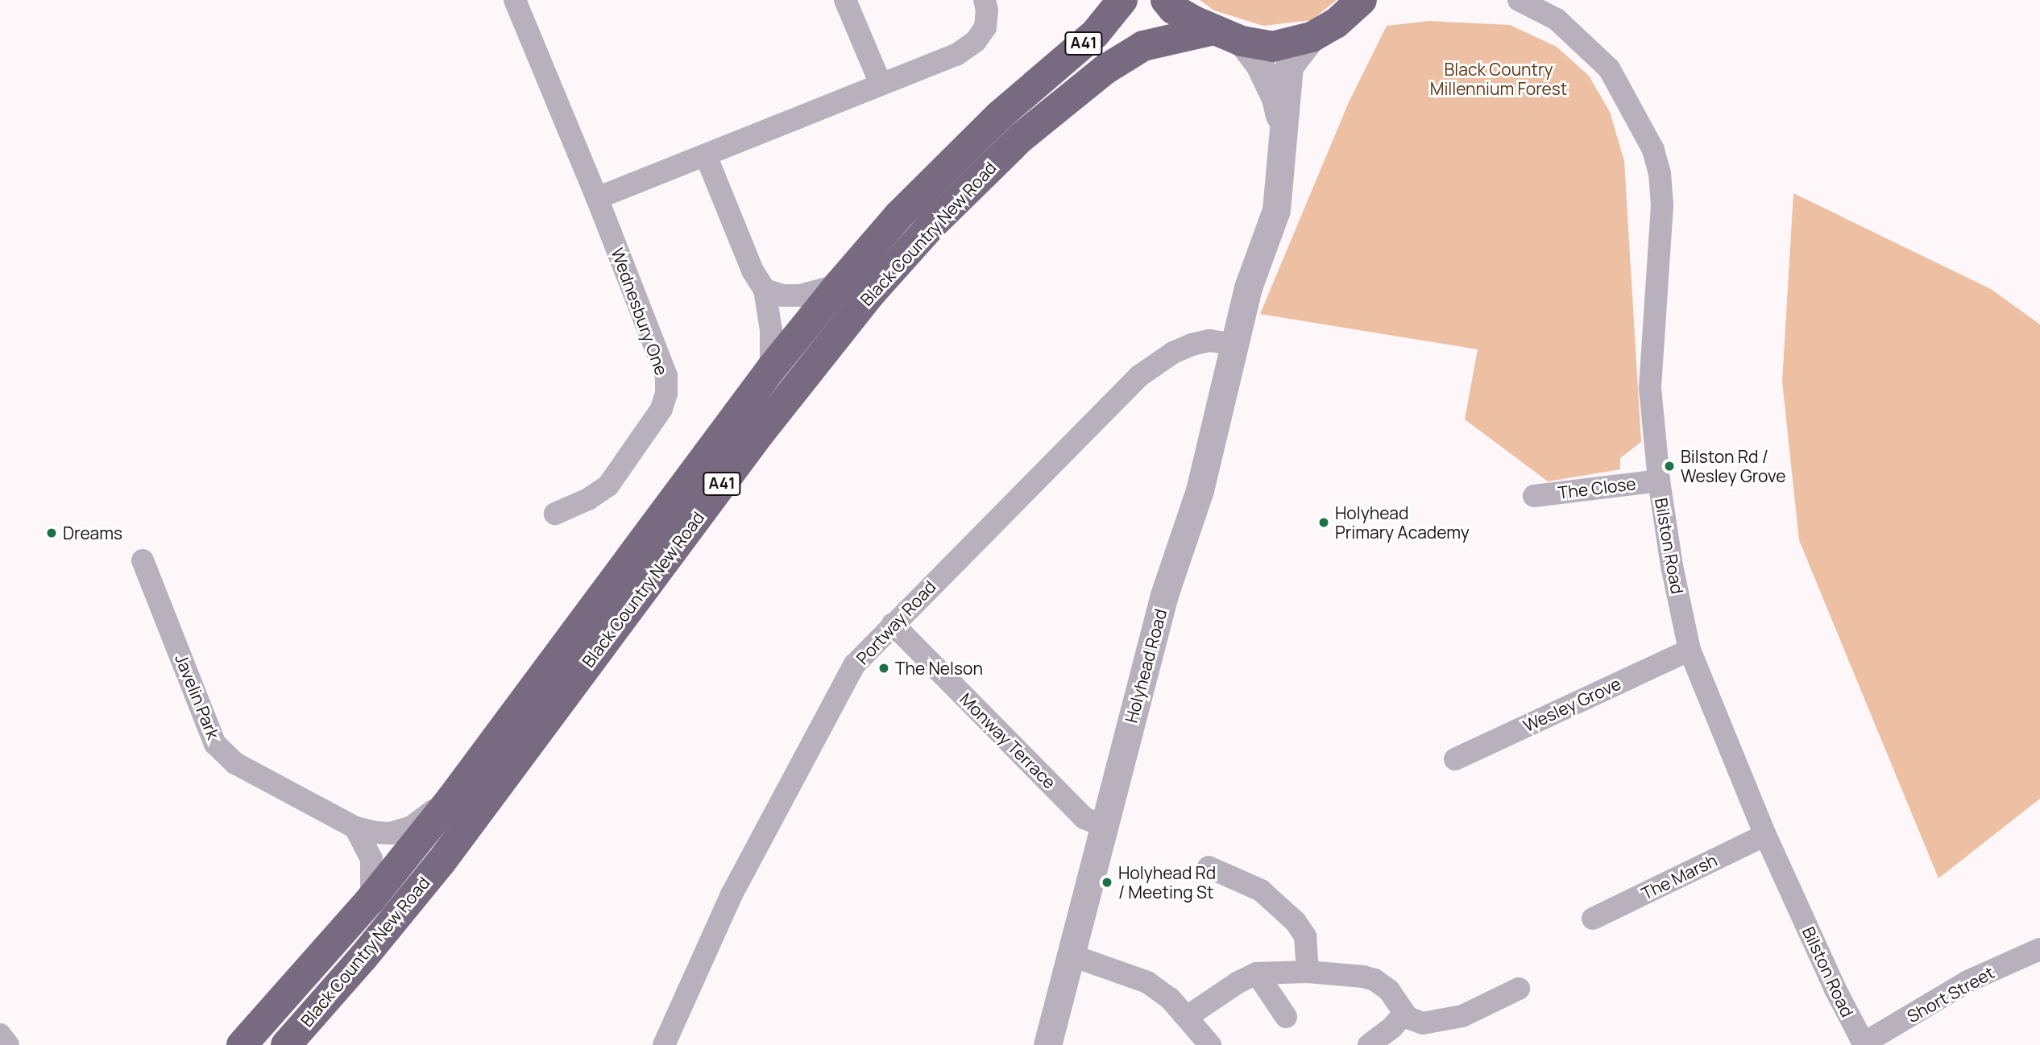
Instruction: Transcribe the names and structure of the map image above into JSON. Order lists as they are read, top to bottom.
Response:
{
  "streets": {
    "highway": ["A41", "Black Country New Road"],
    "street": [
      "Wednesbury One",
      "The Close",
      "Bilston Road",
      "Portway Road",
      "Holyhead Road",
      "Javelin Park",
      "Wesley Grove",
      "Monway Terrace",
      "The Marsh",
      "Short Street"
    ]
  },
  "crossings": [
    ["Black Country New Road", "Javelin Park"],
    ["The Close", "Bilston Road"],
    ["Bilston Road", "Wesley Grove"],
    ["Bilston Road", "The Marsh"],
    ["Bilston Road", "Short Street"],
    ["Portway Road", "Holyhead Road"],
    ["Portway Road", "Monway Terrace"],
    ["Holyhead Road", "Monway Terrace"]
  ],
  "parks": ["Black Country Millennium Forest"],
  "places": [
    "Bilston Rd / Wesley Grove",
    "Holyhead Primary Academy",
    "Dreams",
    "The Nelson",
    "Holyhead Rd / Meeting St"
  ]
}
